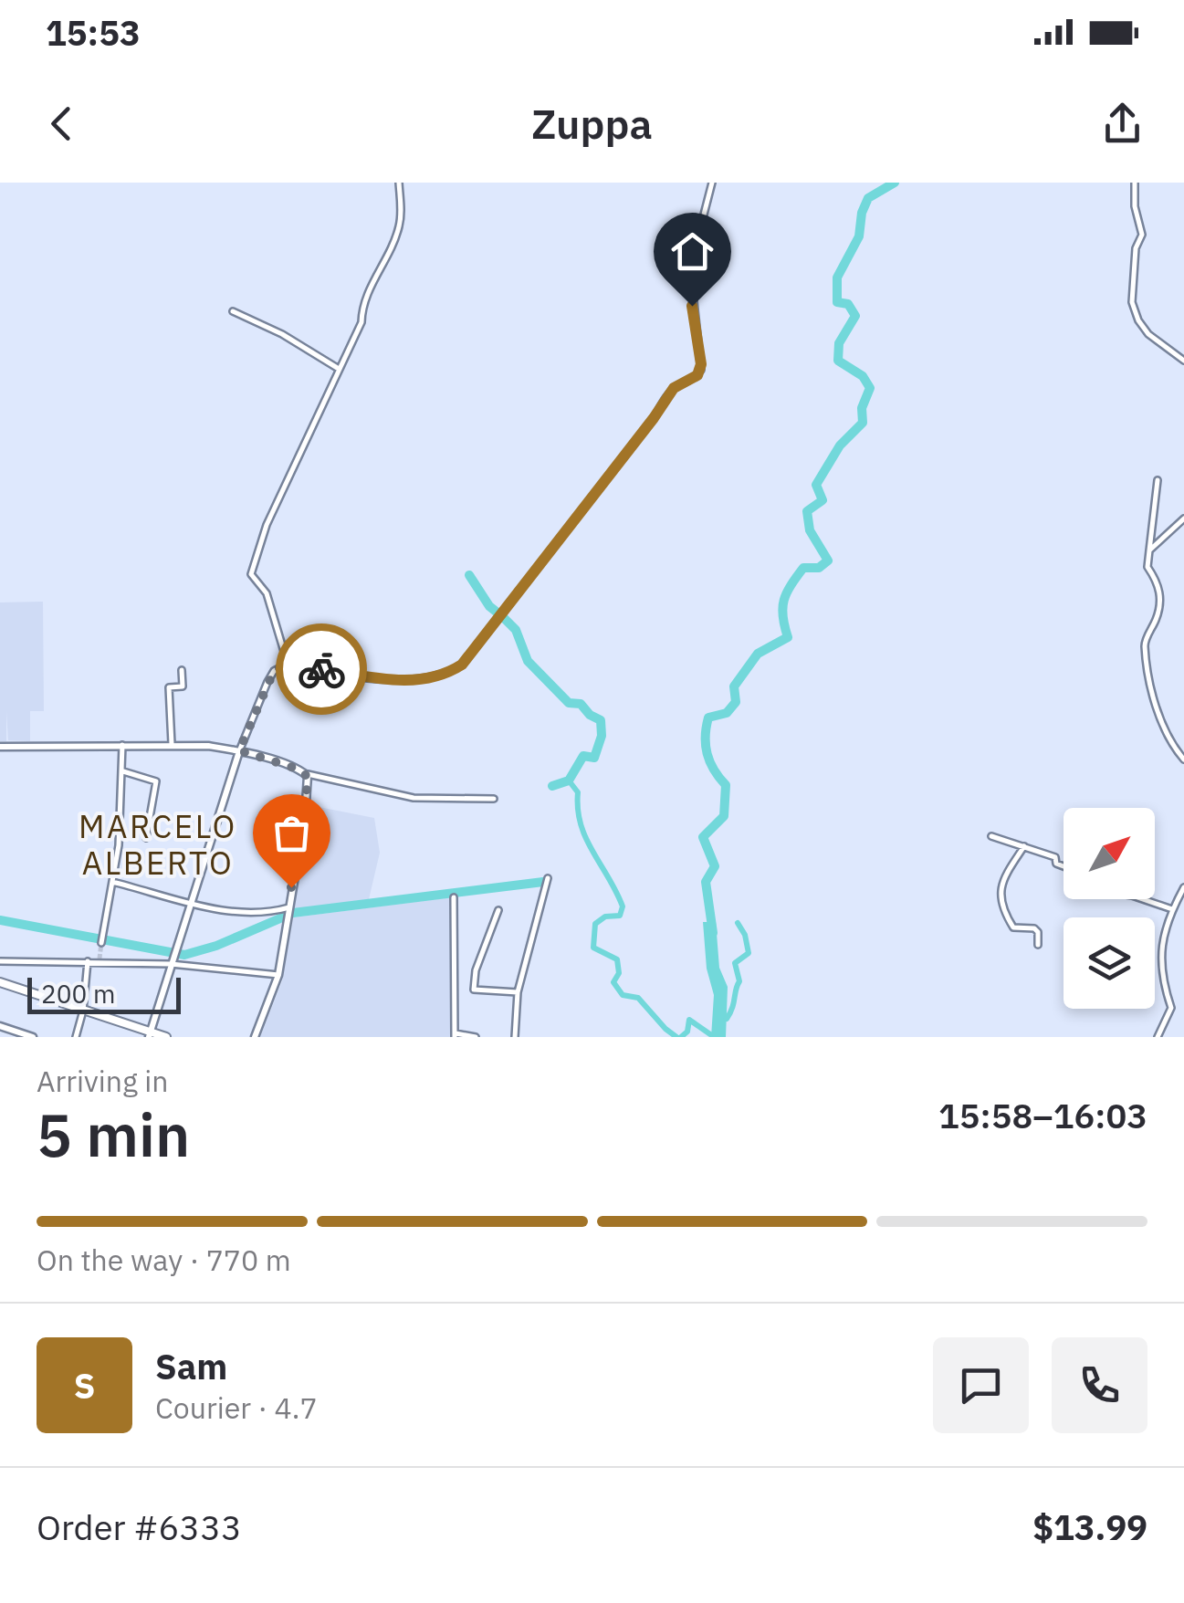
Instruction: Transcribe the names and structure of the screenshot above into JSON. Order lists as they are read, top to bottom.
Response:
{
  "districts": ["MARCELO ALBERTO"],
  "scale_bar": "200 m",
  "north": "top right",
  "page": {
    "status": "15:53",
    "header": "Zuppa",
    "scale": "200 m",
    "heading": ["5 min", "Arriving in", "15:58–16:03"],
    "panel": [
      "Sam",
      "Courier · 4.7",
      "Order #6333",
      "$13.99"
    ],
    "bar": "On the way · 770 m",
    "round": "S"
  }
}
